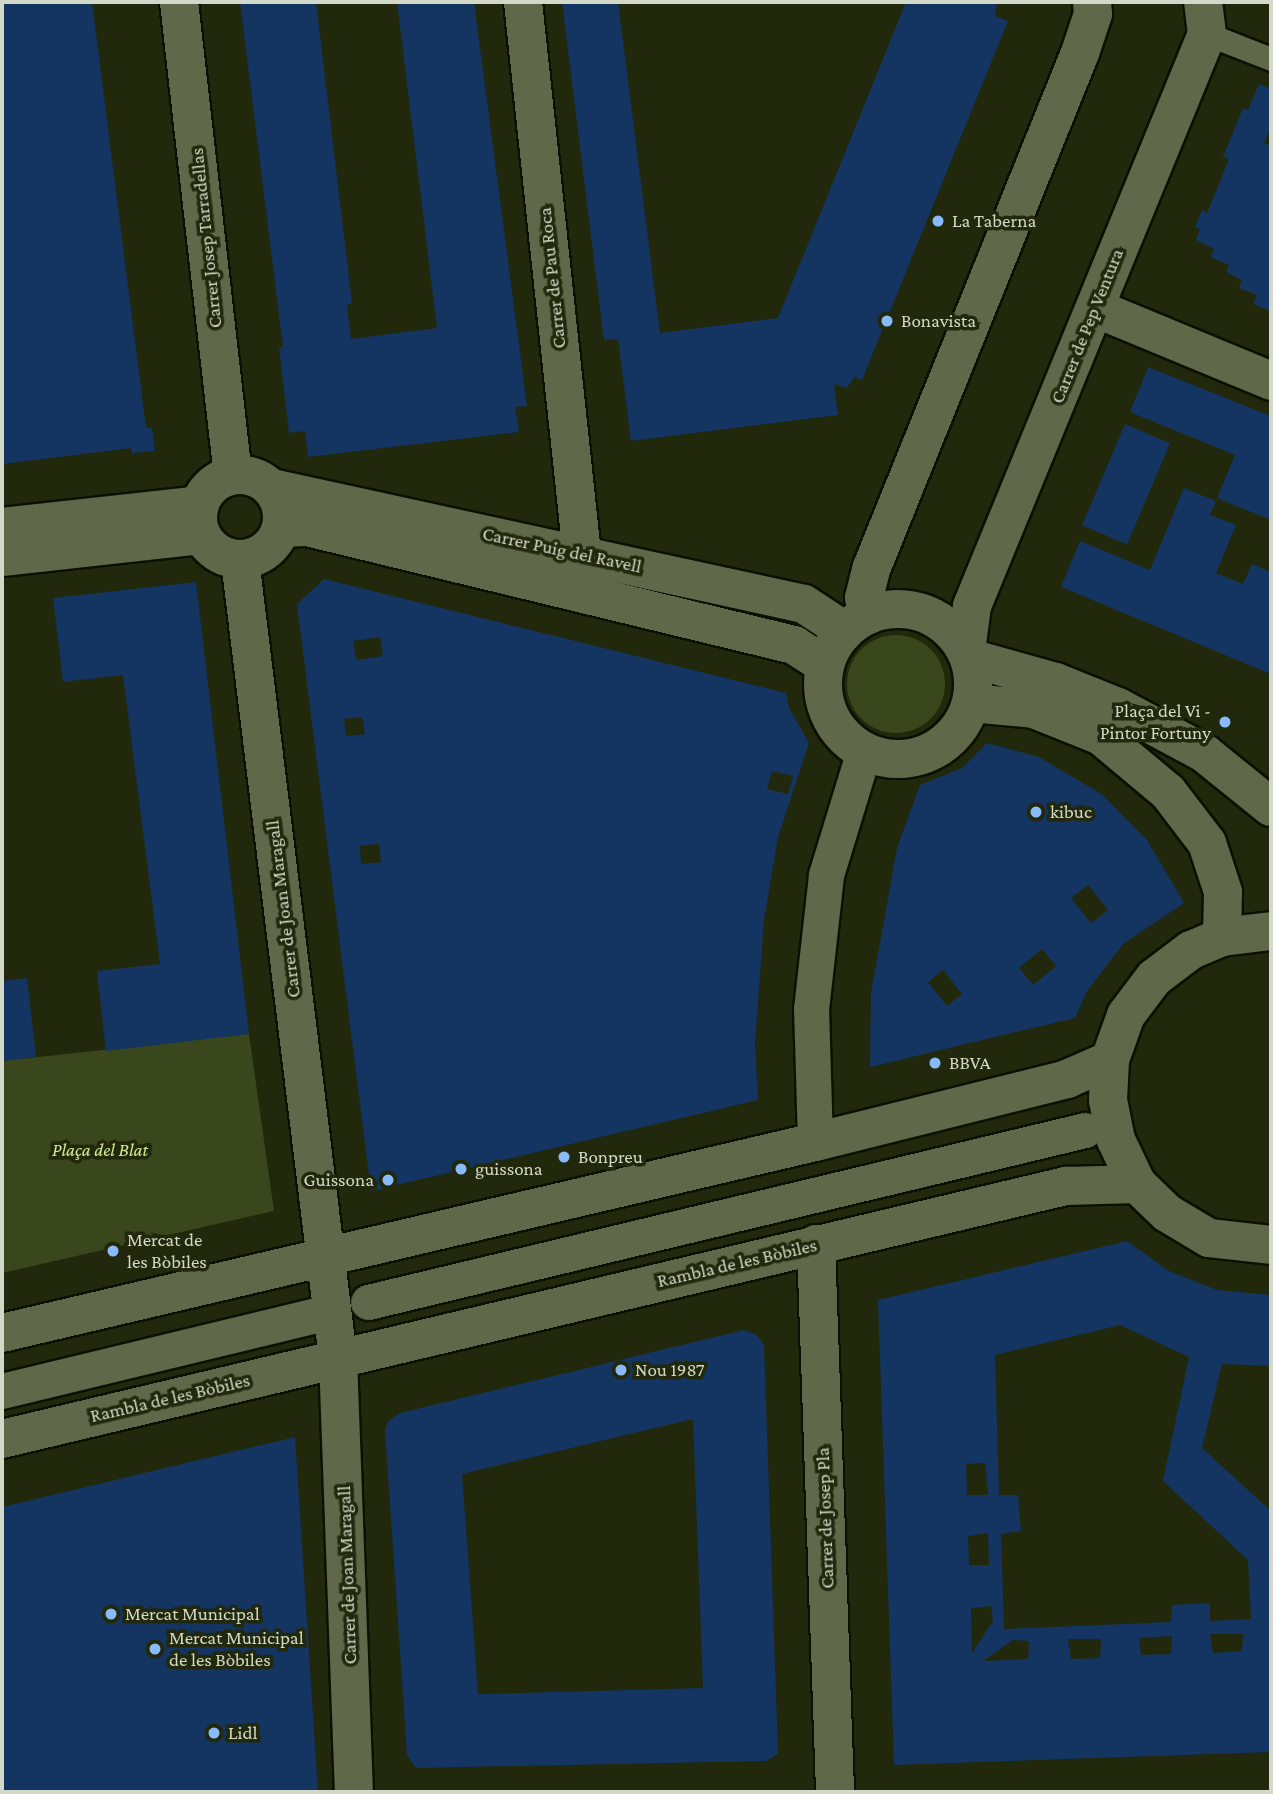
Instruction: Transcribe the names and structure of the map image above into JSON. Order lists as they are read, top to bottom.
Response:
{
  "streets": {
    "street": [
      "Carrer Josep Tarradellas",
      "Carrer de Pau Roca",
      "Carrer de Pep Ventura",
      "Carrer Puig del Ravell",
      "Carrer de Joan Maragall",
      "Rambla de les Bòbiles",
      "Carrer de Josep Pla"
    ]
  },
  "crossings": [
    ["Carrer Josep Tarradellas", "Carrer Puig del Ravell"],
    ["Carrer Josep Tarradellas", "Carrer de Joan Maragall"],
    ["Carrer de Pau Roca", "Carrer Puig del Ravell"],
    ["Carrer de Pep Ventura", "Carrer Puig del Ravell"],
    ["Carrer Puig del Ravell", "Carrer de Joan Maragall"],
    ["Carrer de Joan Maragall", "Rambla de les Bòbiles"],
    ["Rambla de les Bòbiles", "Carrer de Josep Pla"]
  ],
  "parks": ["Plaça del Blat"],
  "places": [
    "La Taberna",
    "Bonavista",
    "Plaça del Vi - Pintor Fortuny",
    "kibuc",
    "BBVA",
    "Bonpreu",
    "guissona",
    "Guissona",
    "Mercat de les Bòbiles",
    "Nou 1987",
    "Mercat Municipal",
    "Mercat Municipal de les Bòbiles",
    "Lidl"
  ]
}
